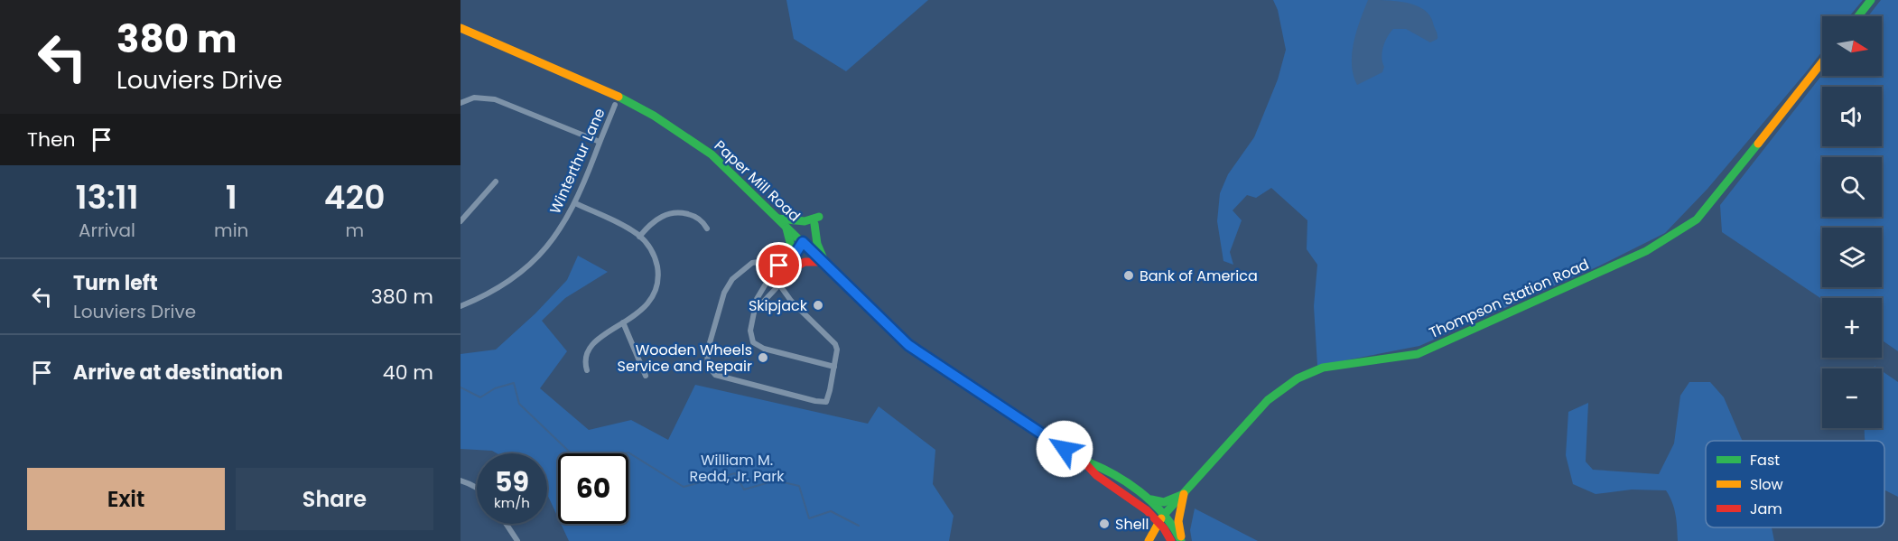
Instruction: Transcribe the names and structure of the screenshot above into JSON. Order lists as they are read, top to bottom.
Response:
{
  "streets": {
    "main road": ["Paper Mill Road", "Thompson Station Road"],
    "street": ["Winterthur Lane"]
  },
  "crossings": [
    ["Paper Mill Road", "Thompson Station Road"]
  ],
  "parks": ["William M. Redd, Jr. Park"],
  "places": [
    "Bank of America",
    "Skipjack",
    "Wooden Wheels Service and Repair",
    "Shell"
  ],
  "legend": ["Fast", "Slow", "Jam"],
  "north": "right",
  "page": {
    "turn": ["380 m", "Louviers Drive"],
    "map_buttons": ["+", "−"],
    "then": "Then",
    "eta": [
      "13:11",
      "Arrival",
      "1",
      "min",
      "420",
      "m"
    ],
    "list": [
      {
        "name": "Turn left",
        "note": "Louviers Drive",
        "value": "380 m"
      },
      {
        "name": "Arrive at destination",
        "value": "40 m"
      }
    ],
    "speed": "59 km/h",
    "limit": "60",
    "buttons": ["Exit", "Share"]
  }
}
